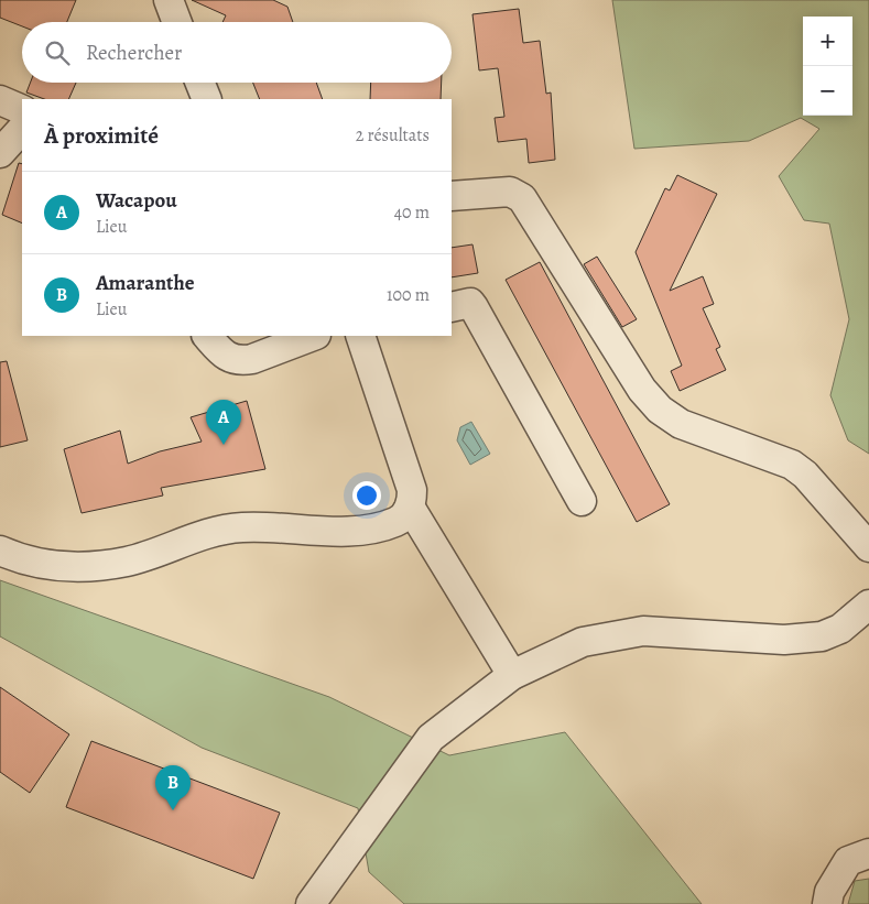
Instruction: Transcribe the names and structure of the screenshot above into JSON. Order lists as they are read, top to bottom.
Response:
{
  "page": {
    "map_buttons": ["+", "−"],
    "search": "Rechercher",
    "heading": ["À proximité", "2 résultats"],
    "list": [
      {
        "mark": "A",
        "name": "Wacapou",
        "note": "Lieu",
        "value": "40 m"
      },
      {
        "mark": "B",
        "name": "Amaranthe",
        "note": "Lieu",
        "value": "100 m"
      }
    ],
    "pins": ["A", "B"]
  }
}
